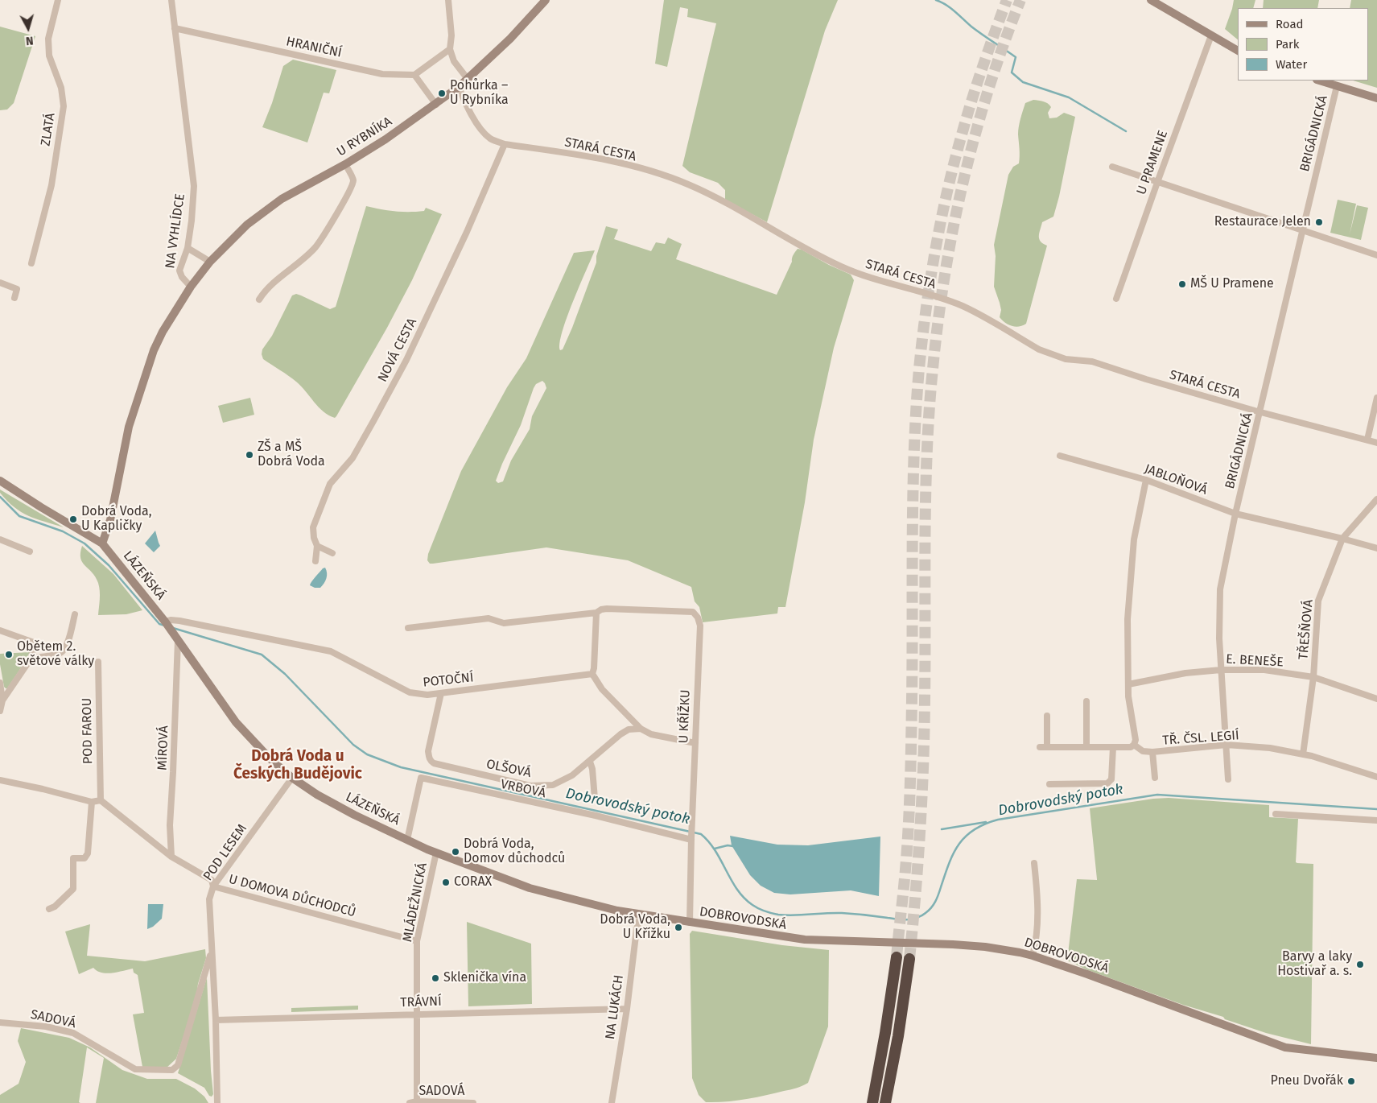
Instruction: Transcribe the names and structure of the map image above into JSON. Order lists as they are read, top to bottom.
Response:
{
  "streets": {
    "street": [
      "HRANIČNÍ",
      "ZLATÁ",
      "BRIGÁDNICKÁ",
      "U RYBNÍKA",
      "STARÁ CESTA",
      "U PRAMENE",
      "NA VYHLÍDCE",
      "NOVÁ CESTA",
      "JABLOŇOVÁ",
      "LÁZEŇSKÁ",
      "TŘEŠŇOVÁ",
      "E. BENEŠE",
      "POTOČNÍ",
      "U KŘÍŽKU",
      "POD FAROU",
      "TŘ. ČSL. LEGIÍ",
      "MÍROVÁ",
      "OLŠOVÁ",
      "VRBOVÁ",
      "POD LESEM",
      "U DOMOVA DŮCHODCŮ",
      "MLÁDEŽNICKÁ",
      "DOBROVODSKÁ",
      "TRÁVNÍ",
      "NA LUKÁCH",
      "SADOVÁ"
    ]
  },
  "crossings": [
    ["HRANIČNÍ", "NA VYHLÍDCE"],
    ["BRIGÁDNICKÁ", "STARÁ CESTA"],
    ["BRIGÁDNICKÁ", "JABLOŇOVÁ"],
    ["BRIGÁDNICKÁ", "E. BENEŠE"],
    ["BRIGÁDNICKÁ", "TŘ. ČSL. LEGIÍ"],
    ["U RYBNÍKA", "STARÁ CESTA"],
    ["U RYBNÍKA", "NA VYHLÍDCE"],
    ["STARÁ CESTA", "NOVÁ CESTA"],
    ["JABLOŇOVÁ", "TŘEŠŇOVÁ"],
    ["LÁZEŇSKÁ", "POTOČNÍ"],
    ["LÁZEŇSKÁ", "U KŘÍŽKU"],
    ["LÁZEŇSKÁ", "MÍROVÁ"],
    ["LÁZEŇSKÁ", "VRBOVÁ"],
    ["LÁZEŇSKÁ", "POD LESEM"],
    ["LÁZEŇSKÁ", "MLÁDEŽNICKÁ"],
    ["LÁZEŇSKÁ", "DOBROVODSKÁ"],
    ["LÁZEŇSKÁ", "NA LUKÁCH"],
    ["TŘEŠŇOVÁ", "E. BENEŠE"],
    ["TŘEŠŇOVÁ", "TŘ. ČSL. LEGIÍ"],
    ["POTOČNÍ", "OLŠOVÁ"],
    ["U KŘÍŽKU", "VRBOVÁ"],
    ["U KŘÍŽKU", "DOBROVODSKÁ"],
    ["POD FAROU", "U DOMOVA DŮCHODCŮ"],
    ["MÍROVÁ", "U DOMOVA DŮCHODCŮ"],
    ["POD LESEM", "U DOMOVA DŮCHODCŮ"],
    ["POD LESEM", "TRÁVNÍ"],
    ["POD LESEM", "SADOVÁ"],
    ["U DOMOVA DŮCHODCŮ", "MLÁDEŽNICKÁ"],
    ["MLÁDEŽNICKÁ", "TRÁVNÍ"],
    ["MLÁDEŽNICKÁ", "SADOVÁ"],
    ["TRÁVNÍ", "NA LUKÁCH"]
  ],
  "districts": ["Dobrá Voda u Českých Budějovic"],
  "water": ["Dobrovodský potok"],
  "places": [
    "Pohůrka – U Rybníka",
    "Restaurace Jelen",
    "MŠ U Pramene",
    "ZŠ a MŠ Dobrá Voda",
    "Dobrá Voda, U Kapličky",
    "Obětem 2. světové války",
    "Dobrá Voda, Domov důchodců",
    "CORAX",
    "Dobrá Voda, U Křížku",
    "Barvy a laky Hostivař a. s.",
    "Sklenička vína",
    "Pneu Dvořák"
  ],
  "legend": ["Road", "Park", "Water"],
  "north": "bottom"
}
